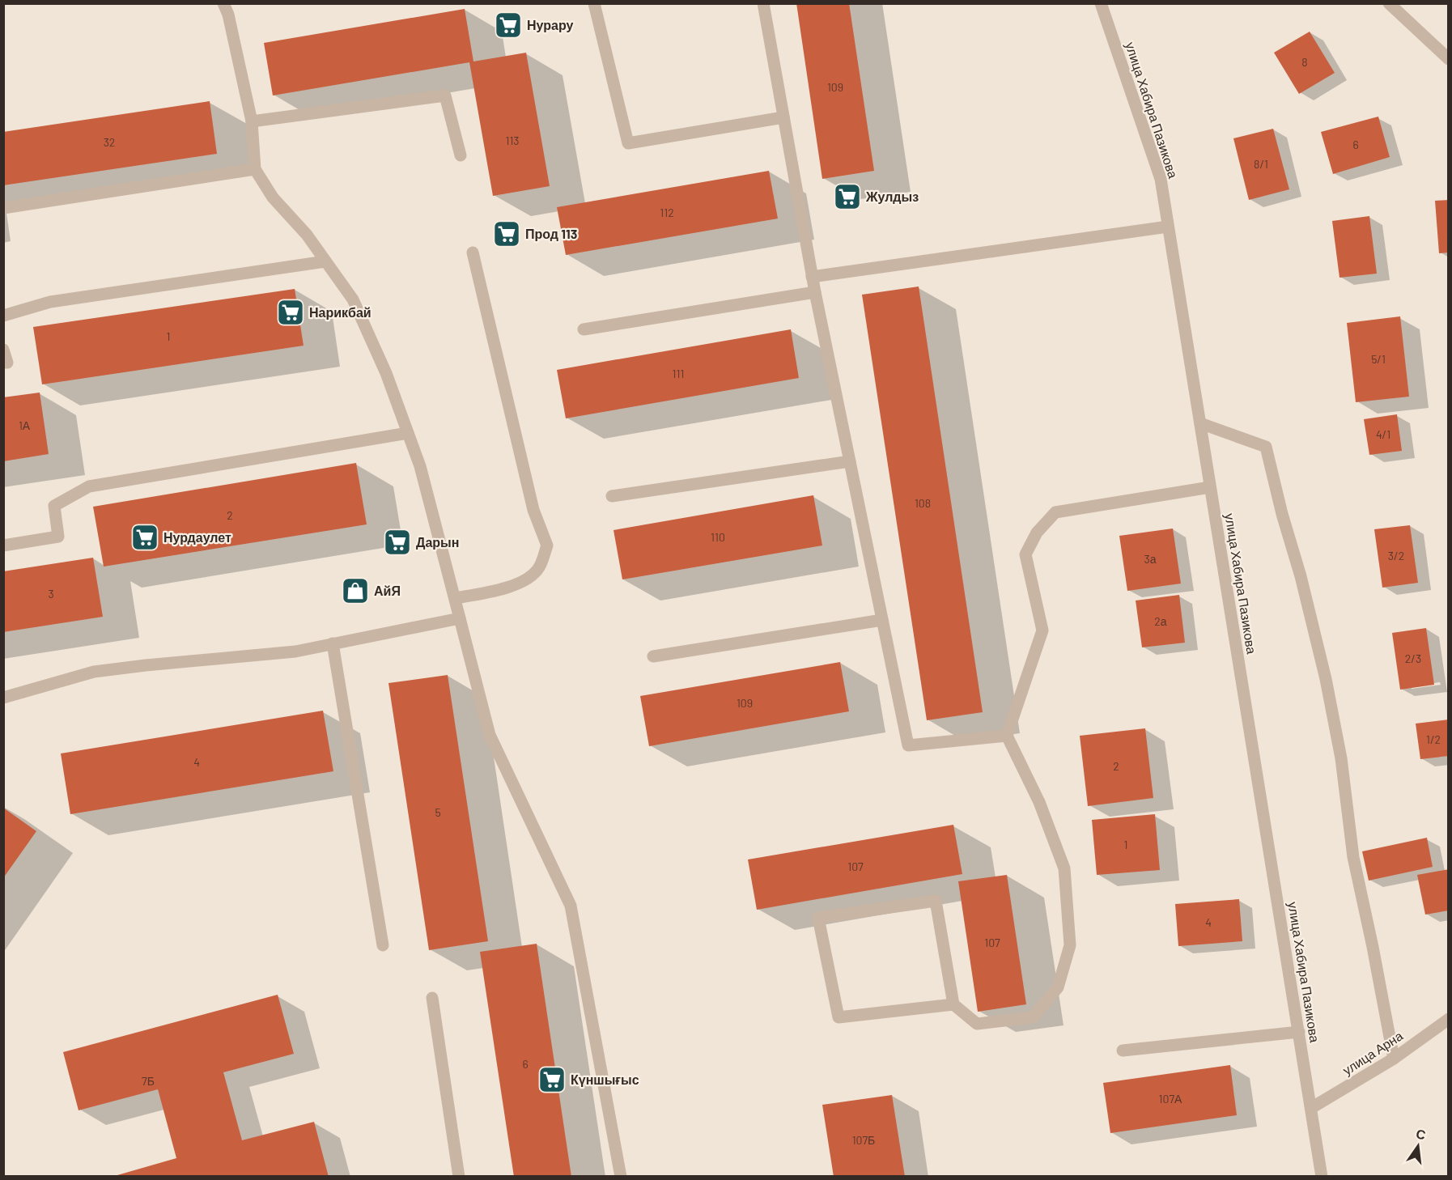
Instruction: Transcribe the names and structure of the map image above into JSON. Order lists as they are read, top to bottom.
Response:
{
  "streets": {
    "street": ["улица Хабира Пазикова", "улица Арна"]
  },
  "crossings": [
    ["улица Хабира Пазикова", "улица Арна"]
  ],
  "places": {
    "supermarket": [
      "Нурару",
      "Жулдыз",
      "Прод 113",
      "Нарикбай",
      "Нурдаулет",
      "Дарын",
      "Күншығыс"
    ],
    "shop": ["АйЯ"]
  },
  "house_numbers": [
    "8",
    "109",
    "113",
    "32",
    "6",
    "8/1",
    "112",
    "1",
    "5/1",
    "111",
    "1А",
    "4/1",
    "108",
    "2",
    "110",
    "3/2",
    "3а",
    "3",
    "2а",
    "2/3",
    "109",
    "1/2",
    "4",
    "2",
    "5",
    "1",
    "107",
    "4",
    "107",
    "6",
    "7Б",
    "107А",
    "107Б"
  ],
  "north": "top"
}
